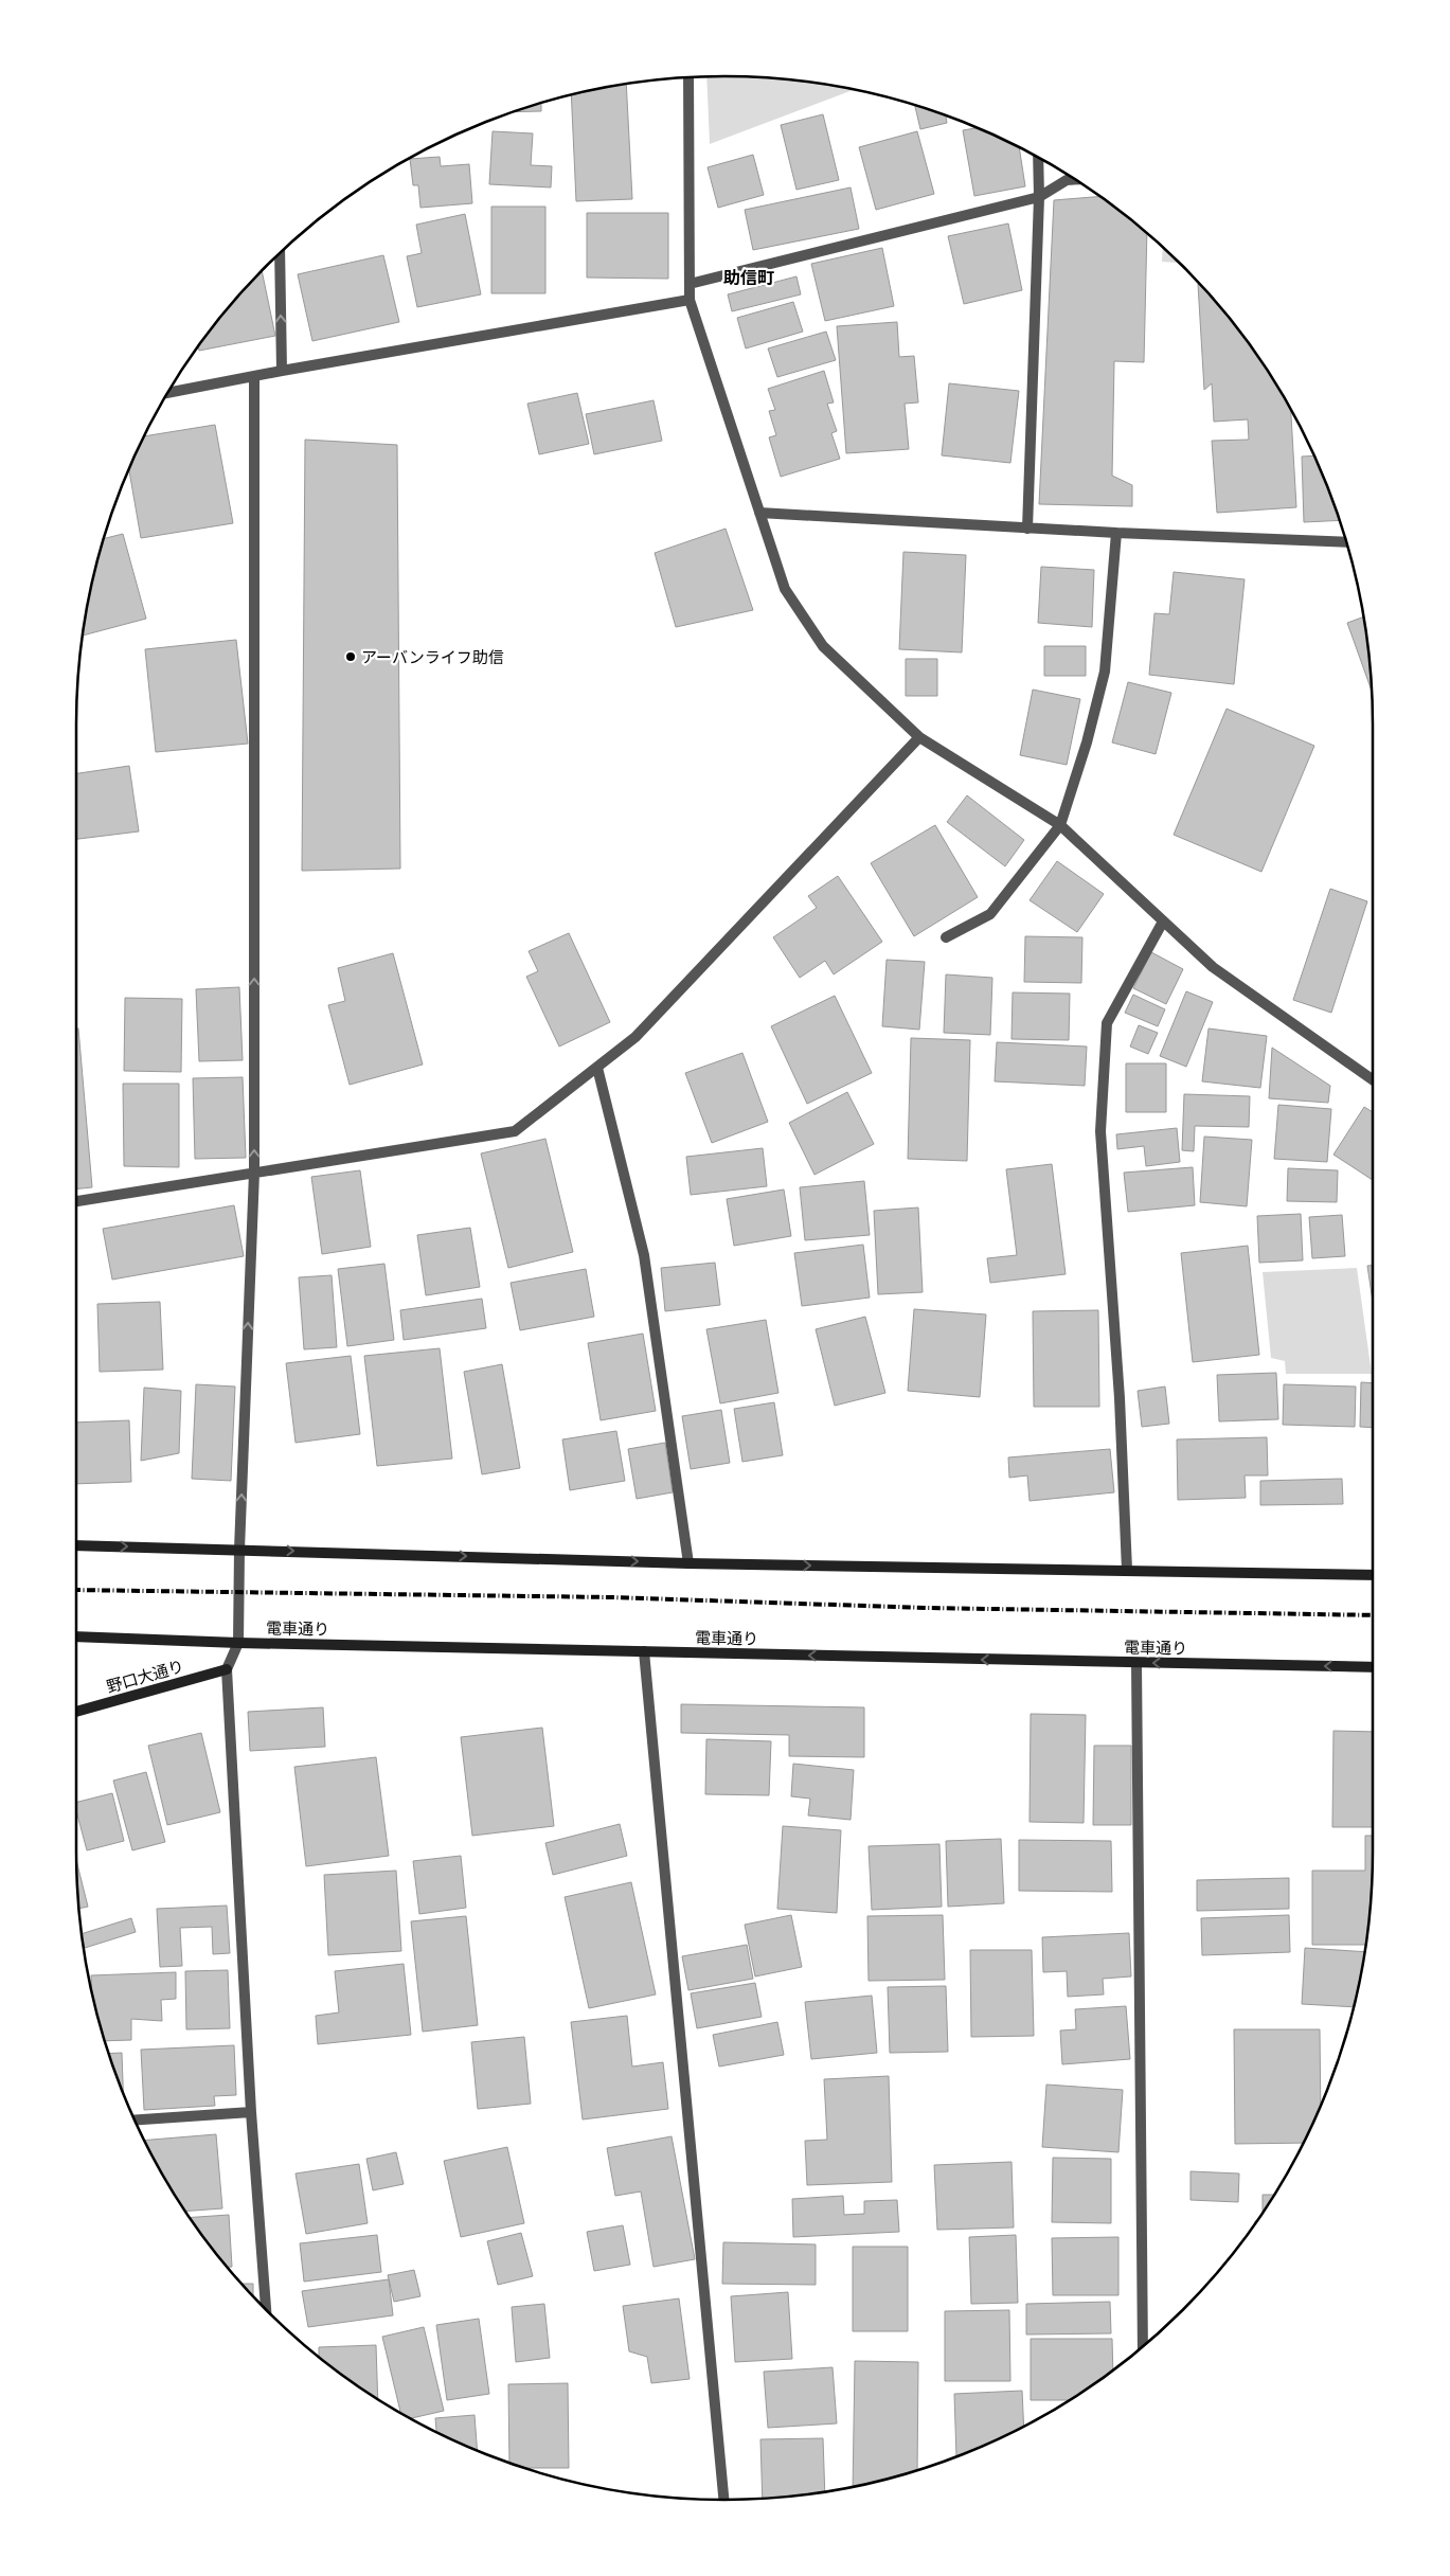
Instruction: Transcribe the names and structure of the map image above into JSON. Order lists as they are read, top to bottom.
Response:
{
  "streets": {
    "street": ["電車通り", "野口大通り"]
  },
  "districts": ["助信町"],
  "places": ["アーバンライフ助信"]
}
